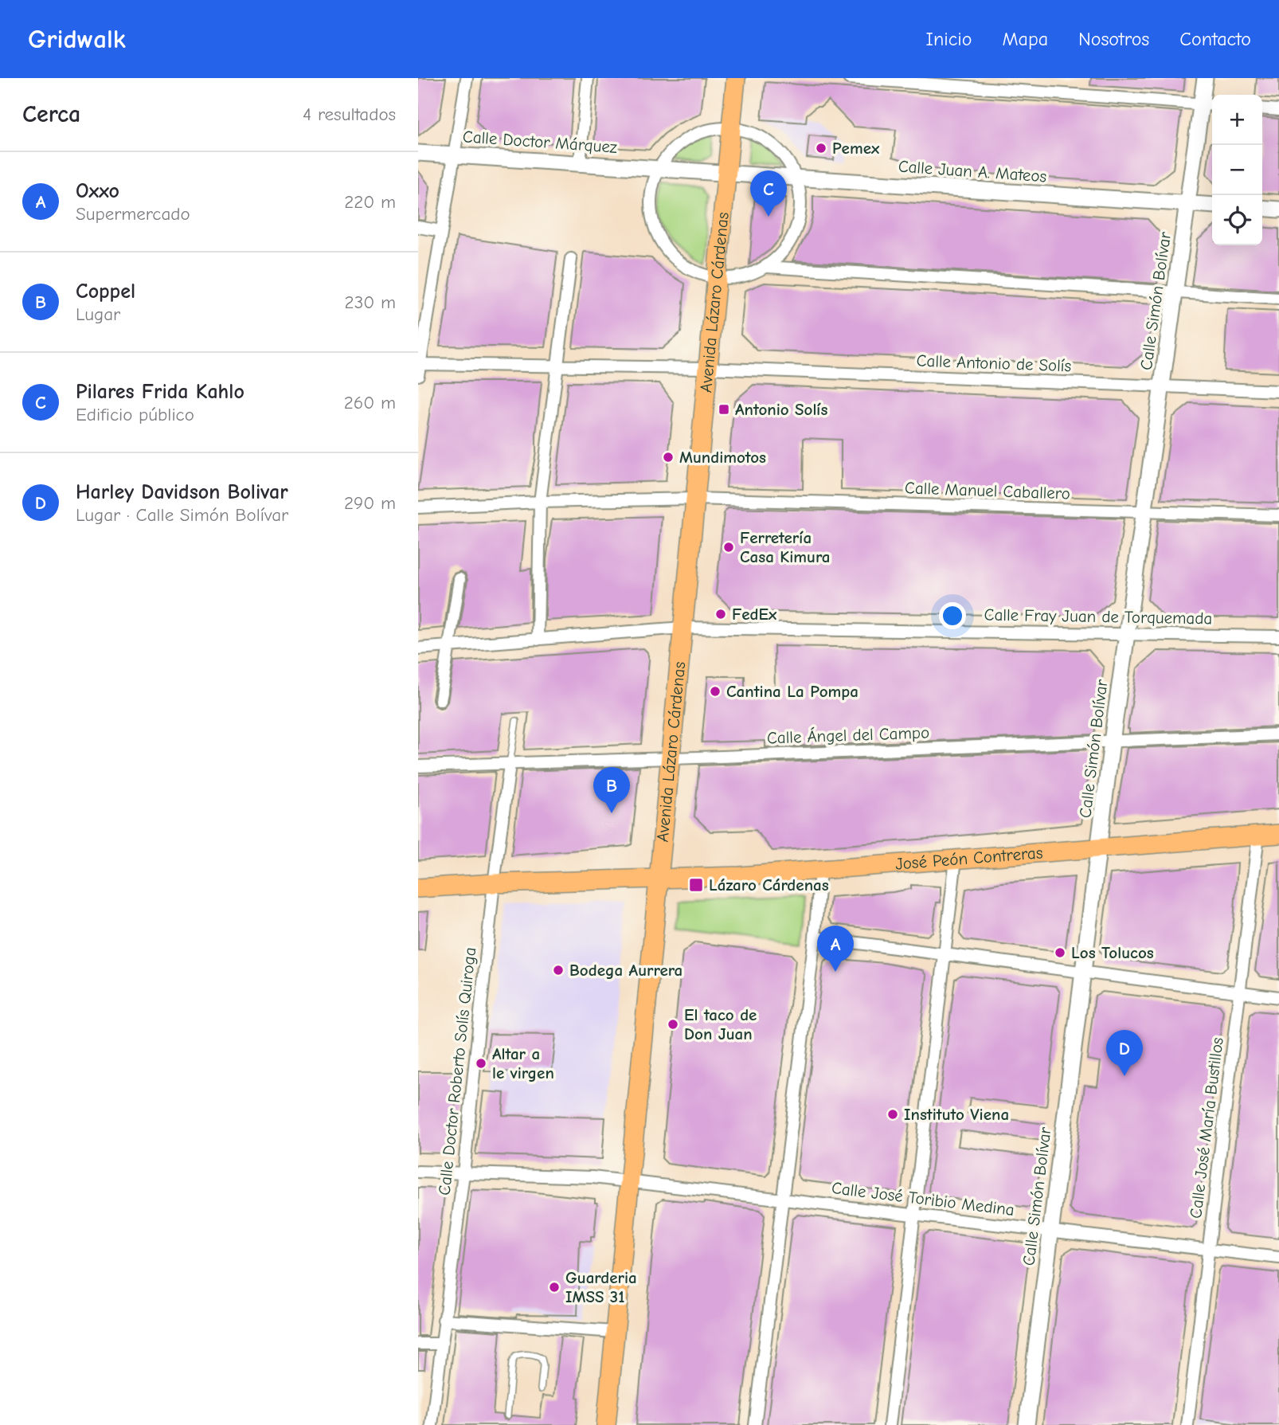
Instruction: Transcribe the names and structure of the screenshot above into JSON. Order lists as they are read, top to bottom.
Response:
{
  "streets": {
    "main road": ["Avenida Lázaro Cárdenas", "José Peón Contreras"],
    "street": [
      "Calle Doctor Márquez",
      "Calle Juan A. Mateos",
      "Calle Simón Bolívar",
      "Calle Antonio de Solís",
      "Calle Manuel Caballero",
      "Calle Fray Juan de Torquemada",
      "Calle Ángel del Campo",
      "Calle Doctor Roberto Solís Quiroga",
      "Calle José María Bustillos",
      "Calle José Toribio Medina"
    ]
  },
  "crossings": [
    ["Calle Doctor Márquez", "Calle Juan A. Mateos"],
    ["Calle Doctor Márquez", "Avenida Lázaro Cárdenas"],
    ["Calle Juan A. Mateos", "Calle Simón Bolívar"],
    ["Calle Juan A. Mateos", "Avenida Lázaro Cárdenas"],
    ["Calle Simón Bolívar", "Calle Antonio de Solís"],
    ["Calle Simón Bolívar", "Calle Manuel Caballero"],
    ["Calle Simón Bolívar", "Calle Fray Juan de Torquemada"],
    ["Calle Simón Bolívar", "Calle Ángel del Campo"],
    ["Calle Simón Bolívar", "José Peón Contreras"],
    ["Calle Simón Bolívar", "Calle José Toribio Medina"],
    ["Avenida Lázaro Cárdenas", "Calle Antonio de Solís"],
    ["Avenida Lázaro Cárdenas", "Calle Manuel Caballero"],
    ["Avenida Lázaro Cárdenas", "Calle Fray Juan de Torquemada"],
    ["Avenida Lázaro Cárdenas", "Calle Ángel del Campo"],
    ["Avenida Lázaro Cárdenas", "José Peón Contreras"],
    ["Avenida Lázaro Cárdenas", "Calle José Toribio Medina"],
    ["Calle Ángel del Campo", "Calle Doctor Roberto Solís Quiroga"],
    ["José Peón Contreras", "Calle Doctor Roberto Solís Quiroga"],
    ["José Peón Contreras", "Calle José María Bustillos"],
    ["Calle Doctor Roberto Solís Quiroga", "Calle José Toribio Medina"],
    ["Calle José María Bustillos", "Calle José Toribio Medina"]
  ],
  "places": {
    "other": [
      "Pemex",
      "Mundimotos",
      "Ferretería Casa Kimura",
      "FedEx",
      "Cantina La Pompa",
      "Los Tolucos",
      "Bodega Aurrera",
      "El taco de Don Juan",
      "Altar a le virgen",
      "Instituto Viena",
      "Guarderia IMSS 31"
    ],
    "transit": ["Antonio Solís", "Lázaro Cárdenas"]
  },
  "page": {
    "header": "Gridwalk",
    "nav": [
      "Inicio",
      "Mapa",
      "Nosotros",
      "Contacto"
    ],
    "heading": ["Cerca", "4 resultados"],
    "map_buttons": ["+", "−"],
    "list": [
      {
        "mark": "A",
        "name": "Oxxo",
        "note": "Supermercado",
        "value": "220 m"
      },
      {
        "mark": "B",
        "name": "Coppel",
        "note": "Lugar",
        "value": "230 m"
      },
      {
        "mark": "C",
        "name": "Pilares Frida Kahlo",
        "note": "Edificio público",
        "value": "260 m"
      },
      {
        "mark": "D",
        "name": "Harley Davidson Bolivar",
        "note": "Lugar · Calle Simón Bolívar",
        "value": "290 m"
      }
    ],
    "pins": [
      "C",
      "B",
      "A",
      "D"
    ]
  }
}
